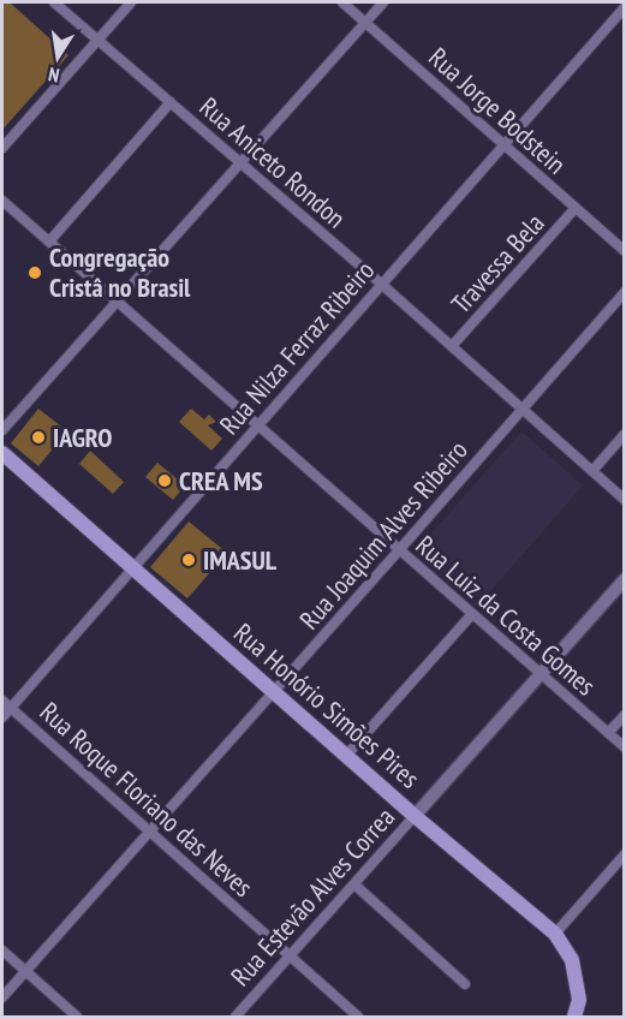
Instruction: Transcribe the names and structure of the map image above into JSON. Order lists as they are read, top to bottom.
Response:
{
  "streets": {
    "main road": ["Rua Honório Simões Pires"],
    "street": [
      "Rua Jorge Bodstein",
      "Rua Aniceto Rondon",
      "Travessa Bela",
      "Rua Nilza Ferraz Ribeiro",
      "Rua Joaquim Alves Ribeiro",
      "Rua Luiz da Costa Gomes",
      "Rua Roque Floriano das Neves",
      "Rua Estevão Alves Correa"
    ]
  },
  "crossings": [
    ["Rua Jorge Bodstein", "Travessa Bela"],
    ["Rua Jorge Bodstein", "Rua Nilza Ferraz Ribeiro"],
    ["Rua Aniceto Rondon", "Travessa Bela"],
    ["Rua Aniceto Rondon", "Rua Nilza Ferraz Ribeiro"],
    ["Rua Aniceto Rondon", "Rua Joaquim Alves Ribeiro"],
    ["Rua Nilza Ferraz Ribeiro", "Rua Luiz da Costa Gomes"],
    ["Rua Nilza Ferraz Ribeiro", "Rua Honório Simões Pires"],
    ["Rua Nilza Ferraz Ribeiro", "Rua Roque Floriano das Neves"],
    ["Rua Joaquim Alves Ribeiro", "Rua Luiz da Costa Gomes"],
    ["Rua Joaquim Alves Ribeiro", "Rua Honório Simões Pires"],
    ["Rua Joaquim Alves Ribeiro", "Rua Roque Floriano das Neves"],
    ["Rua Luiz da Costa Gomes", "Rua Estevão Alves Correa"],
    ["Rua Honório Simões Pires", "Rua Estevão Alves Correa"],
    ["Rua Roque Floriano das Neves", "Rua Estevão Alves Correa"]
  ],
  "places": [
    "Congregação Cristâ no Brasil",
    "IAGRO",
    "CREA MS",
    "IMASUL"
  ],
  "north": "bottom"
}
